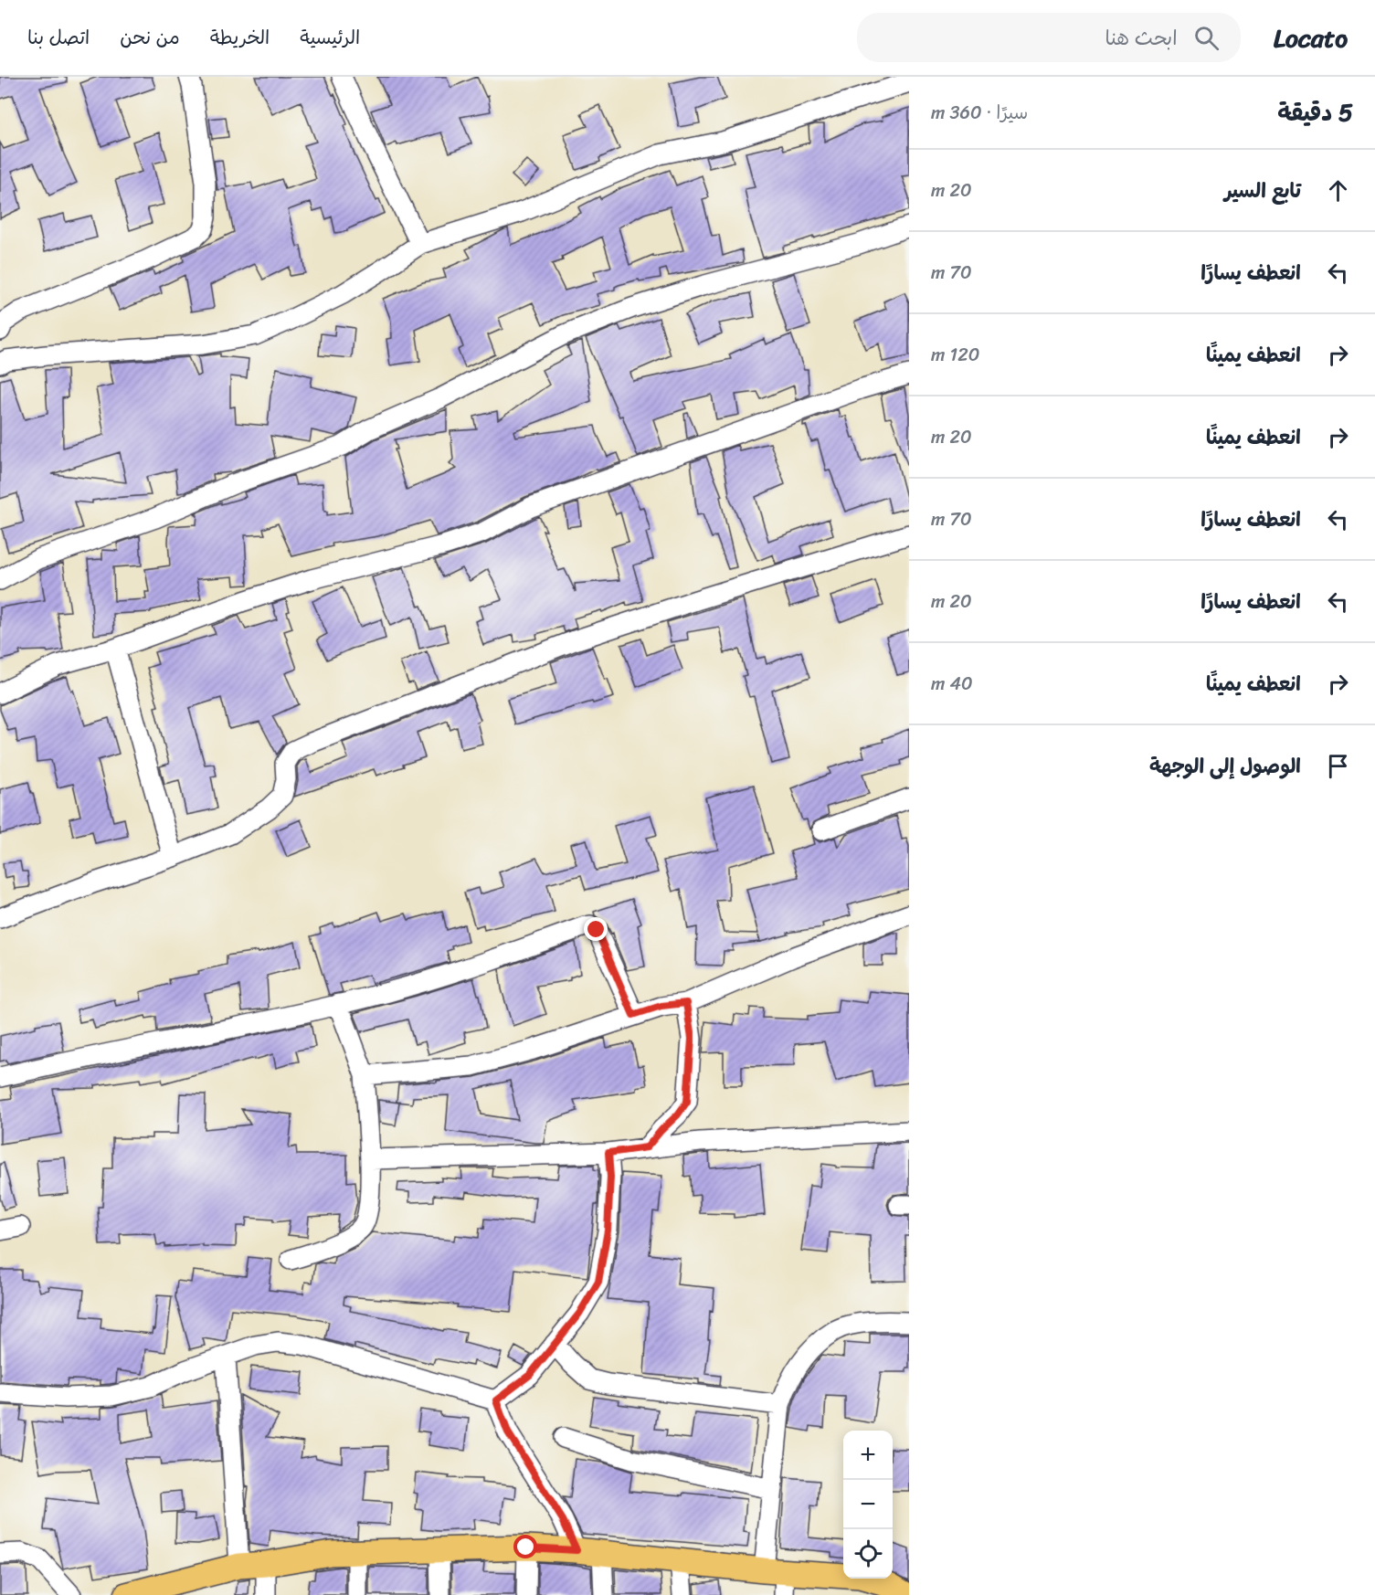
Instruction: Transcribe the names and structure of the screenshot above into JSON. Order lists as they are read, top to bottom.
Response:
{
  "page": {
    "header": "Locato",
    "search": "ابحث هنا",
    "nav": [
      "الرئيسية",
      "الخريطة",
      "من نحن",
      "اتصل بنا"
    ],
    "heading": ["5 دقيقة", "سيرًا · 360 m"],
    "list": [
      ["تابع السير", "20 m"],
      ["انعطف يسارًا", "70 m"],
      ["انعطف يمينًا", "120 m"],
      ["انعطف يمينًا", "20 m"],
      ["انعطف يسارًا", "70 m"],
      ["انعطف يسارًا", "20 m"],
      ["انعطف يمينًا", "40 m"],
      "الوصول إلى الوجهة"
    ],
    "map_buttons": ["+", "−"]
  }
}
